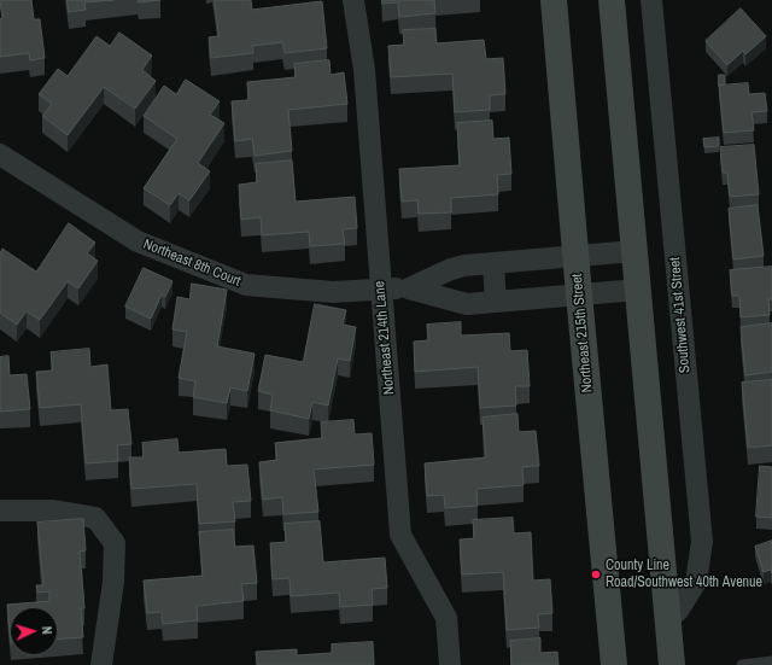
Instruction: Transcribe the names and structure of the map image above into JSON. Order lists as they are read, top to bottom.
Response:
{
  "streets": {
    "street": [
      "Northeast 8th Court",
      "Southwest 41st Street",
      "Northeast 215th Street",
      "Northeast 214th Lane"
    ]
  },
  "crossings": [
    ["Northeast 8th Court", "Northeast 215th Street"],
    ["Northeast 8th Court", "Northeast 214th Lane"]
  ],
  "places": ["County Line Road/Southwest 40th Avenue"],
  "north": "right"
}
